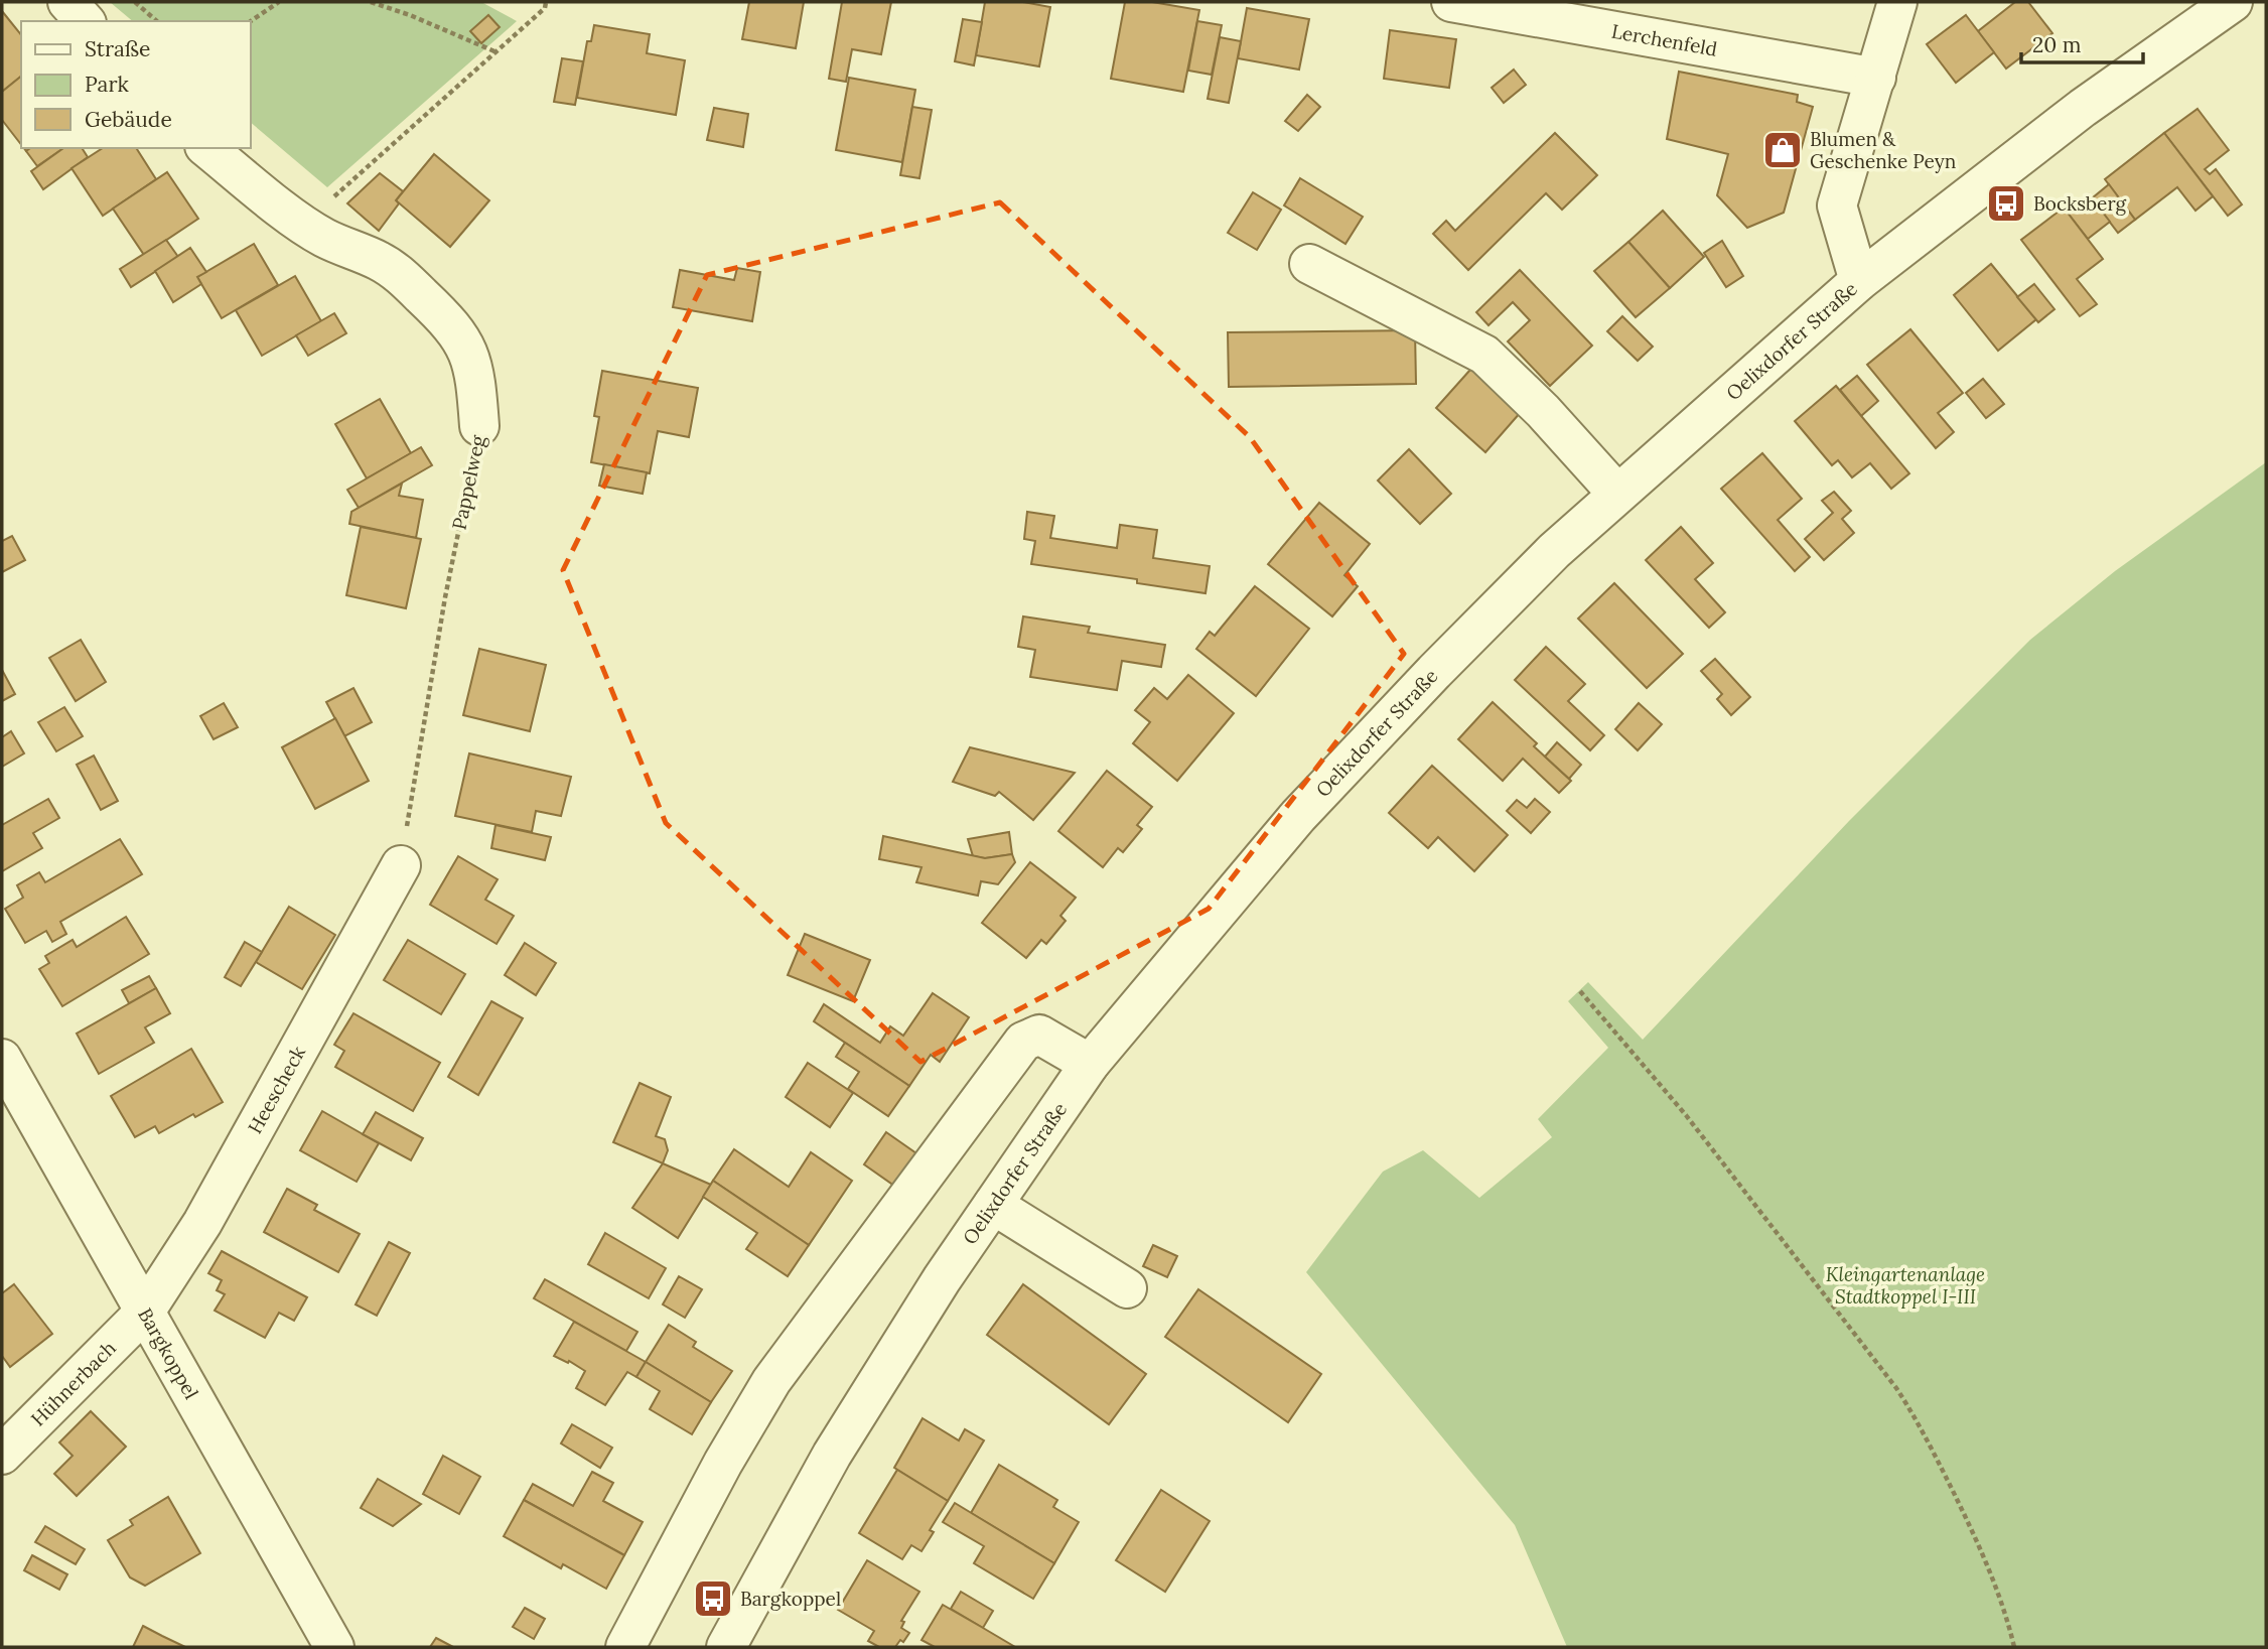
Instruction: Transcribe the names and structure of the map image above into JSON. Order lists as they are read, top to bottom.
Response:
{
  "streets": {
    "street": [
      "Lerchenfeld",
      "Oelixdorfer Straße",
      "Pappelweg",
      "Heescheck",
      "Bargkoppel",
      "Hühnerbach"
    ]
  },
  "crossings": [
    ["Pappelweg", "Heescheck"],
    ["Heescheck", "Bargkoppel"],
    ["Heescheck", "Hühnerbach"],
    ["Bargkoppel", "Hühnerbach"]
  ],
  "parks": ["Kleingartenanlage Stadtkoppel I-III"],
  "places": {
    "shop": ["Blumen & Geschenke Peyn"],
    "bus stop": ["Bocksberg", "Bargkoppel"]
  },
  "legend": ["Straße", "Park", "Gebäude"],
  "scale_bar": "20 m"
}
